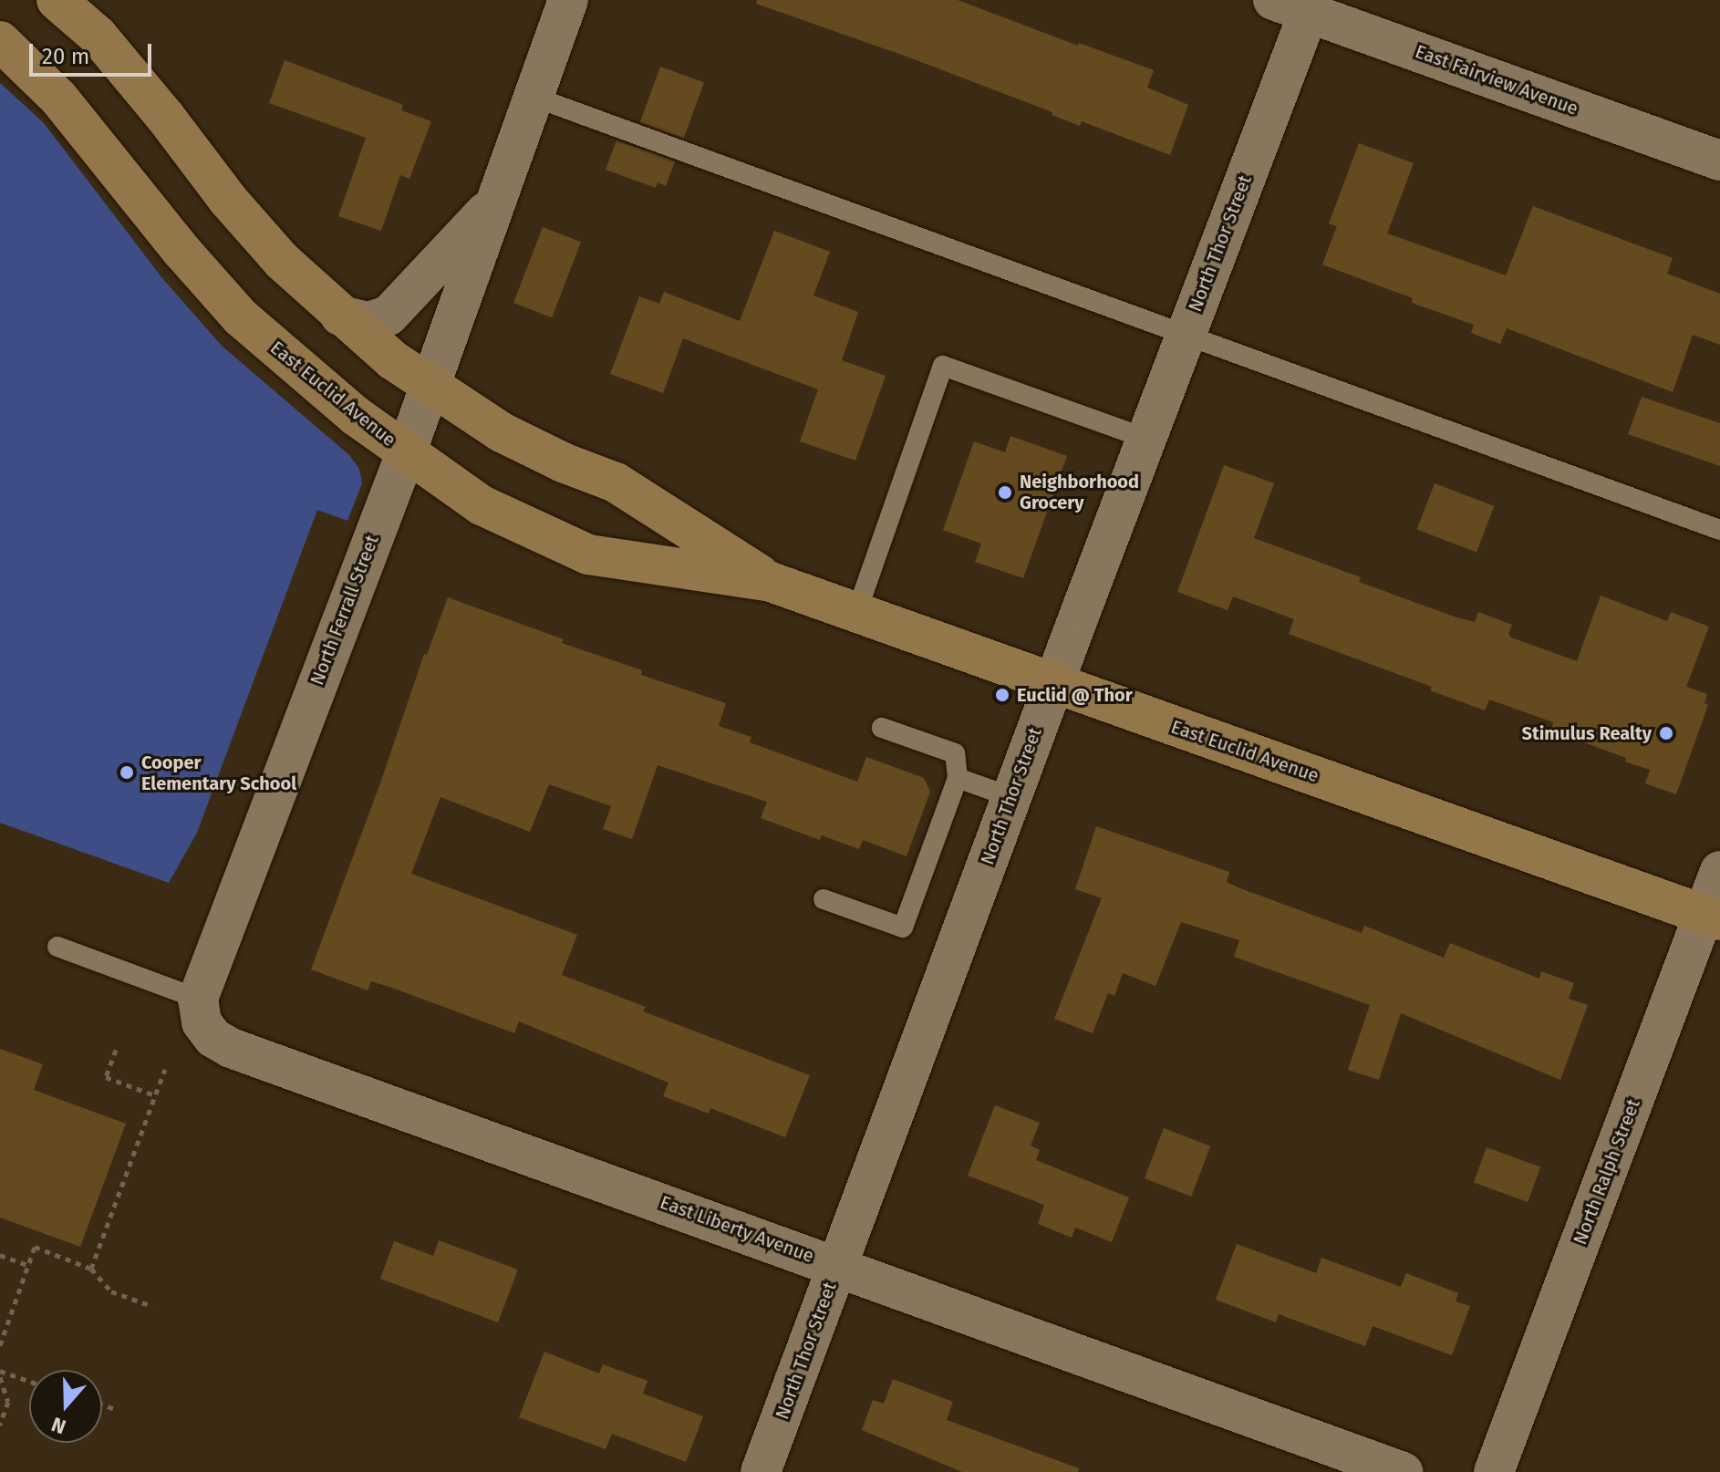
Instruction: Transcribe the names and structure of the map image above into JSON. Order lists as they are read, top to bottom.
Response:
{
  "streets": {
    "main road": ["East Euclid Avenue"],
    "street": [
      "East Fairview Avenue",
      "North Thor Street",
      "North Ferrall Street",
      "North Ralph Street",
      "East Liberty Avenue"
    ]
  },
  "crossings": [
    ["East Fairview Avenue", "North Thor Street"],
    ["North Thor Street", "East Euclid Avenue"],
    ["North Thor Street", "East Liberty Avenue"],
    ["East Euclid Avenue", "North Ferrall Street"],
    ["East Euclid Avenue", "North Ralph Street"],
    ["North Ferrall Street", "East Liberty Avenue"]
  ],
  "places": [
    "Neighborhood Grocery",
    "Euclid @ Thor",
    "Stimulus Realty",
    "Cooper Elementary School"
  ],
  "scale_bar": "20 m",
  "north": "bottom"
}
